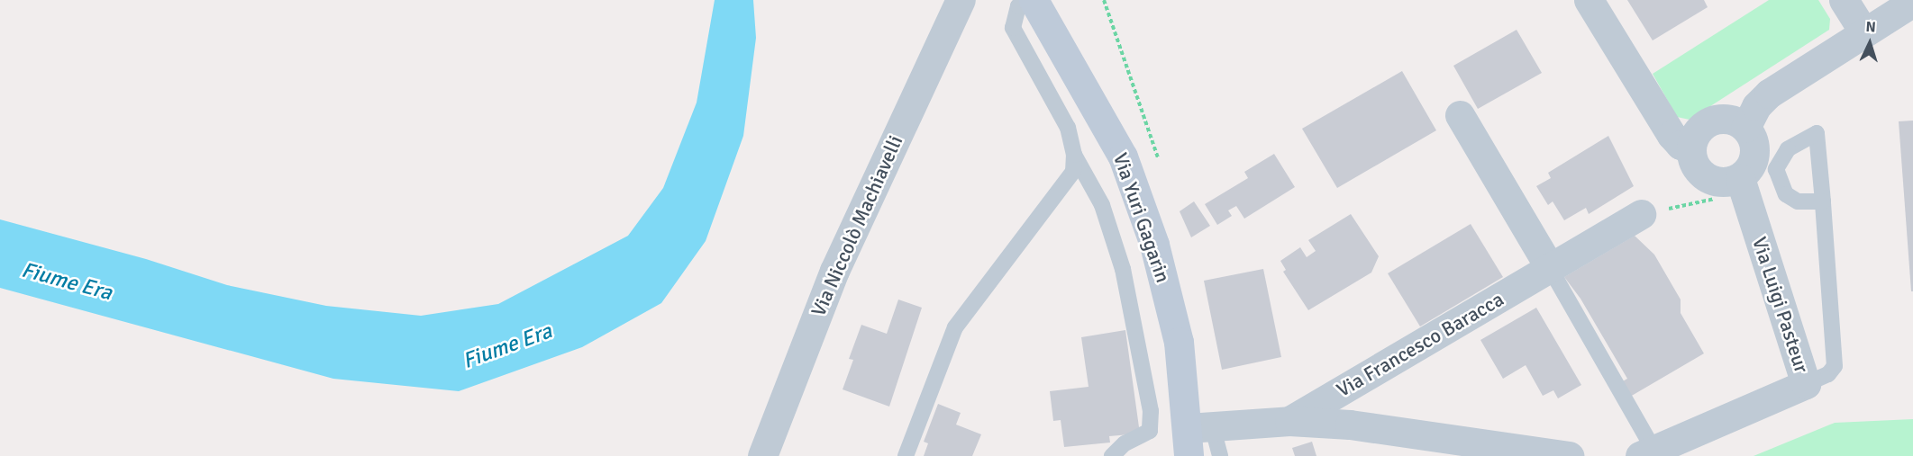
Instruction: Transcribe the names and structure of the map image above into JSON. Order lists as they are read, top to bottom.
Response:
{
  "streets": {
    "street": [
      "Via Yuri Gagarin",
      "Via Niccolò Machiavelli",
      "Via Luigi Pasteur",
      "Via Francesco Baracca"
    ]
  },
  "water": ["Fiume Era"],
  "north": "top"
}
